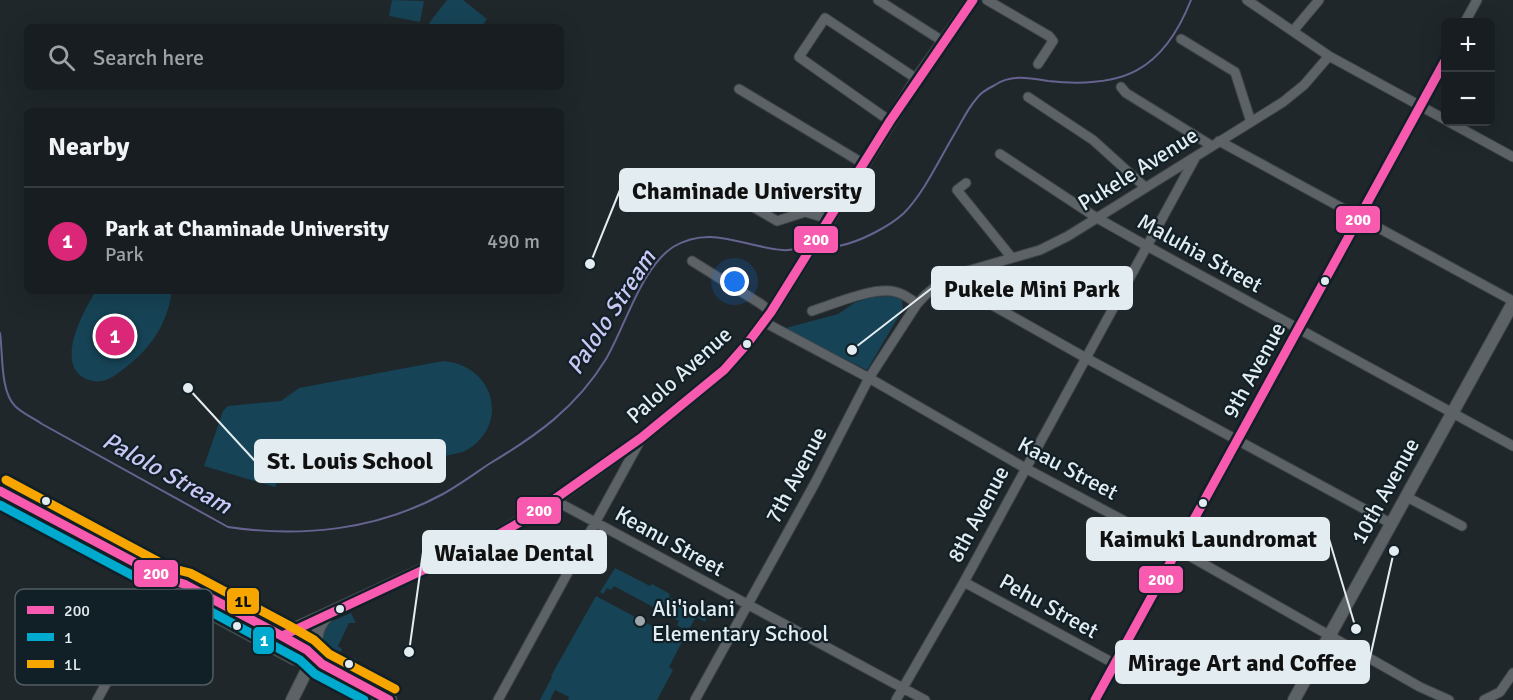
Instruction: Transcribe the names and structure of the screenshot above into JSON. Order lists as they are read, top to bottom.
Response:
{
  "streets": {
    "street": [
      "Pukele Avenue",
      "Maluhia Street",
      "9th Avenue",
      "Palolo Avenue",
      "Kaau Street",
      "7th Avenue",
      "10th Avenue",
      "8th Avenue",
      "Keanu Street",
      "Pehu Street"
    ]
  },
  "crossings": [
    ["Pukele Avenue", "Maluhia Street"],
    ["Pukele Avenue", "7th Avenue"],
    ["Pukele Avenue", "8th Avenue"],
    ["Maluhia Street", "9th Avenue"],
    ["Maluhia Street", "10th Avenue"],
    ["Maluhia Street", "8th Avenue"],
    ["9th Avenue", "Kaau Street"],
    ["9th Avenue", "Pehu Street"],
    ["Palolo Avenue", "Kaau Street"],
    ["Palolo Avenue", "Keanu Street"],
    ["Kaau Street", "7th Avenue"],
    ["Kaau Street", "10th Avenue"],
    ["Kaau Street", "8th Avenue"],
    ["7th Avenue", "Keanu Street"],
    ["8th Avenue", "Keanu Street"],
    ["8th Avenue", "Pehu Street"]
  ],
  "water": ["Palolo Stream"],
  "places": [
    "Chaminade University",
    "Pukele Mini Park",
    "St. Louis School",
    "Mirage Art and Coffee",
    "Ali'iolani Elementary School",
    "Kaimuki Laundromat",
    "Waialae Dental"
  ],
  "lines": ["transit line 200", "transit line 1L", "transit line 1"],
  "legend": ["200", "1", "1L"],
  "page": {
    "map_buttons": ["+", "−"],
    "search": "Search here",
    "heading": "Nearby",
    "list": [
      {
        "mark": "1",
        "name": "Park at Chaminade University",
        "note": "Park",
        "value": "490 m"
      }
    ],
    "pins": "1"
  }
}
